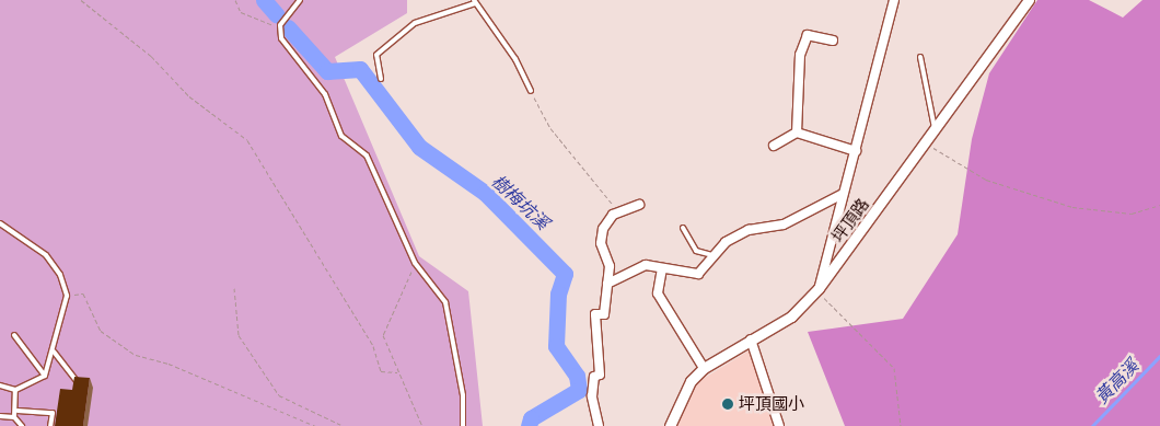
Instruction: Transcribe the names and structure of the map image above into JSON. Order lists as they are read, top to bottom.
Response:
{
  "streets": {
    "street": ["坪頂路"]
  },
  "water": ["樹梅坑溪", "黃高溪"],
  "places": ["坪頂國小"]
}
